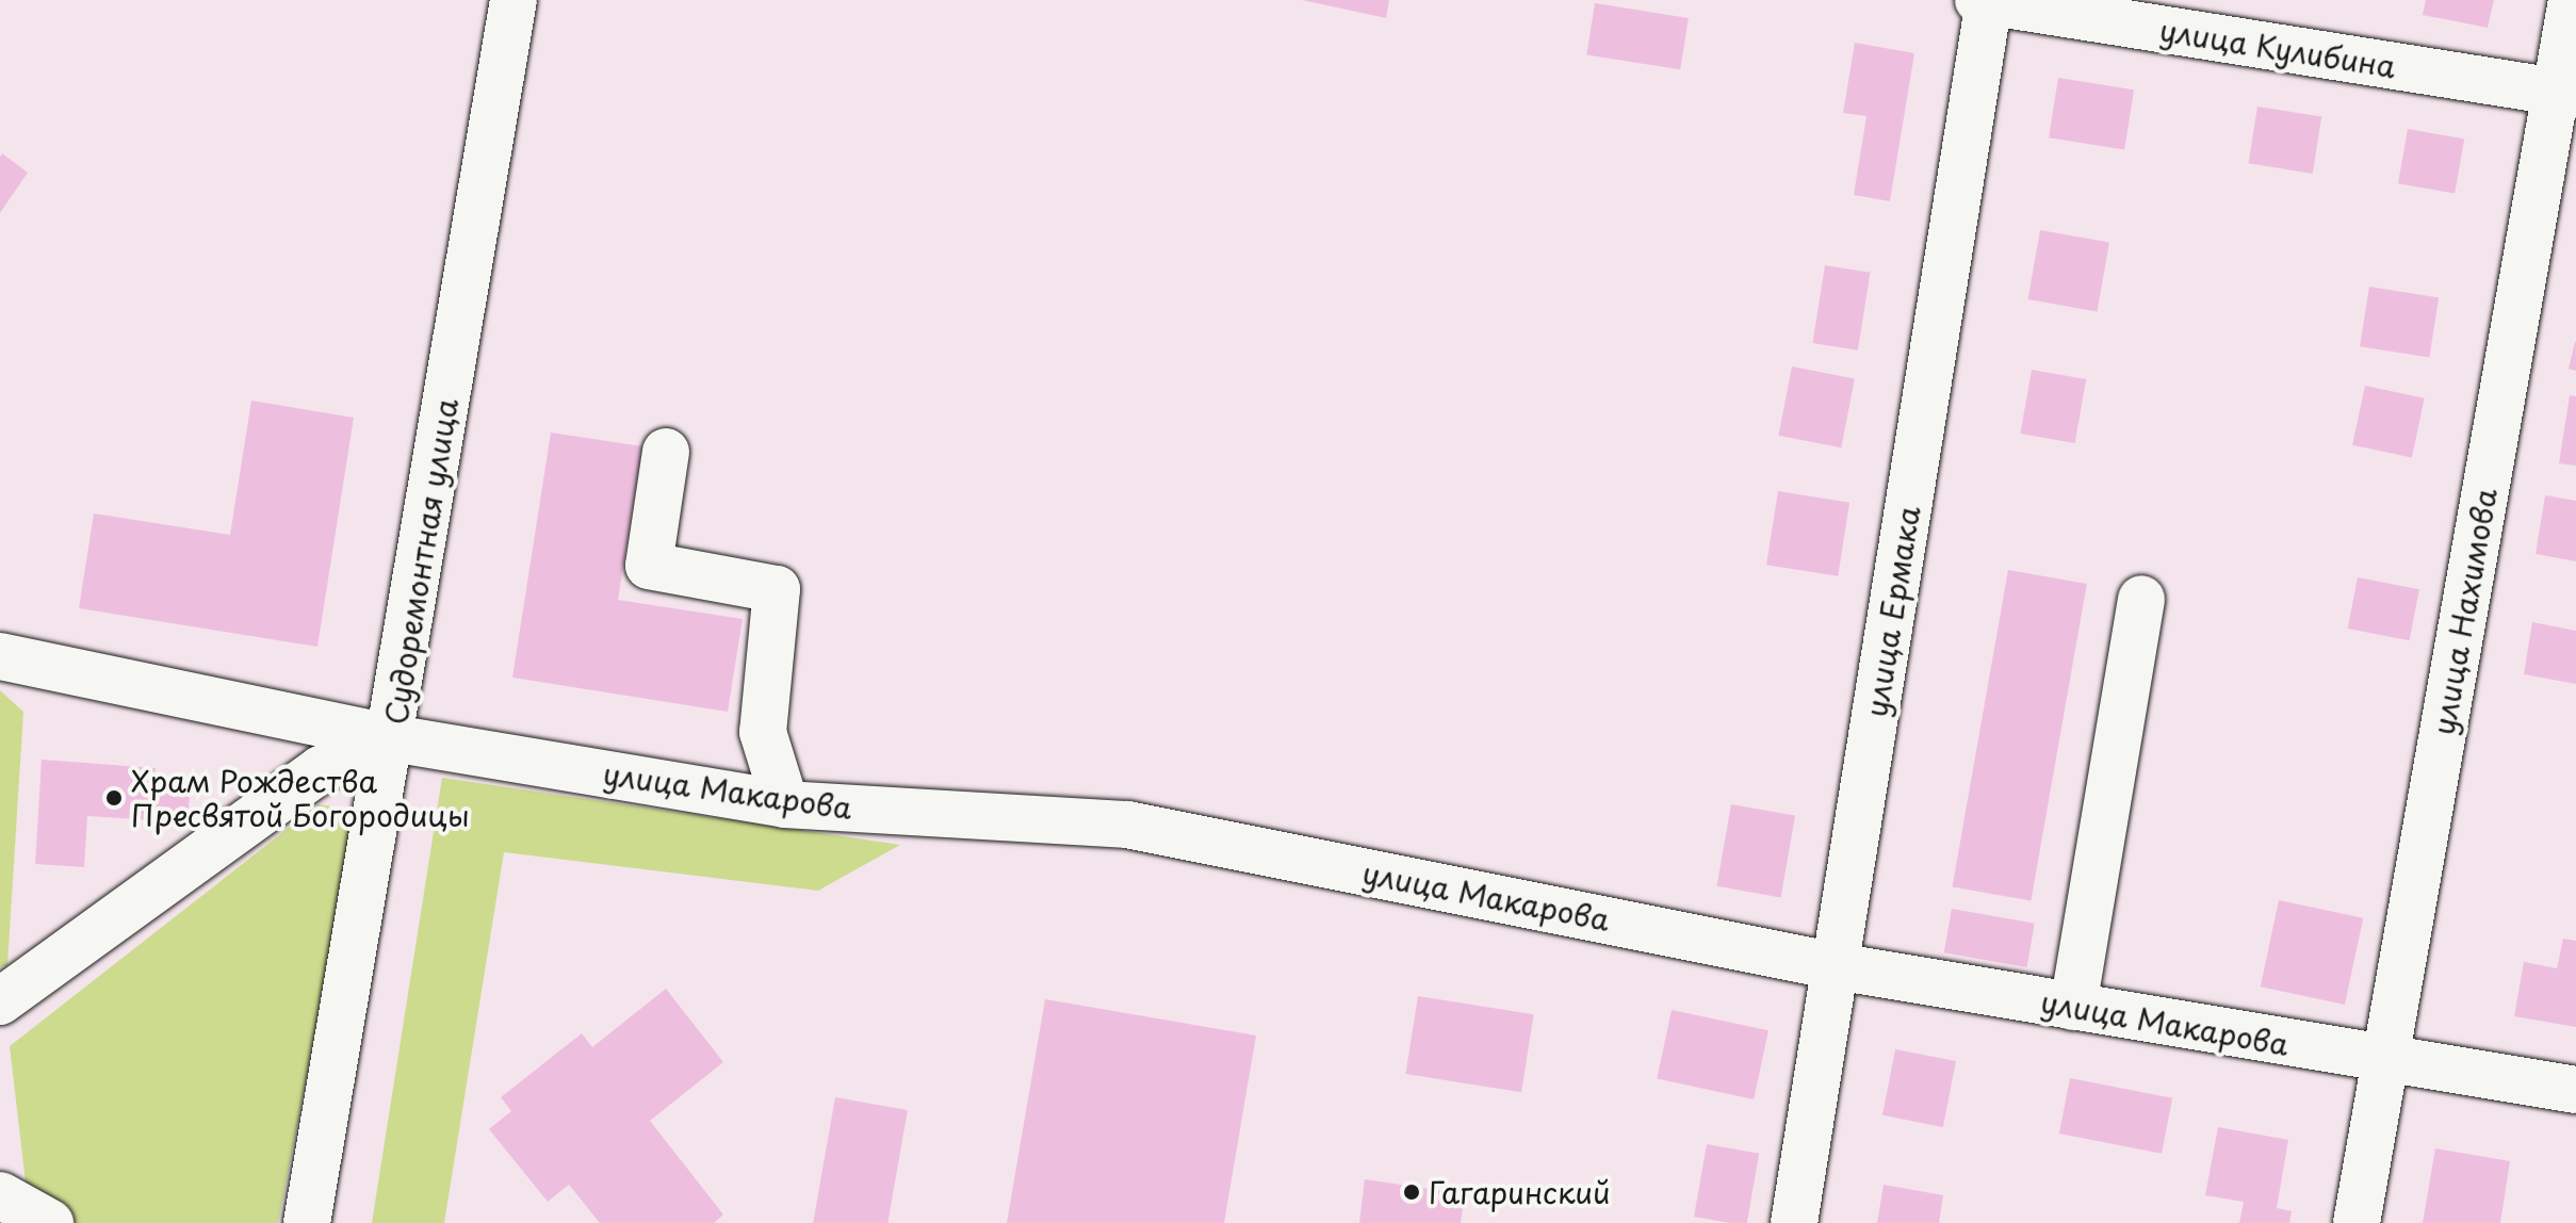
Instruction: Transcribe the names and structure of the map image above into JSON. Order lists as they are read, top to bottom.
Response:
{
  "streets": {
    "street": [
      "улица Кулибина",
      "Судоремонтная улица",
      "улица Ермака",
      "улица Нахимова",
      "улица Макарова"
    ]
  },
  "crossings": [
    ["улица Кулибина", "улица Ермака"],
    ["улица Кулибина", "улица Нахимова"],
    ["Судоремонтная улица", "улица Макарова"],
    ["улица Ермака", "улица Макарова"],
    ["улица Нахимова", "улица Макарова"]
  ],
  "places": ["Храм Рождества Пресвятой Богородицы", "Гагаринский"]
}
